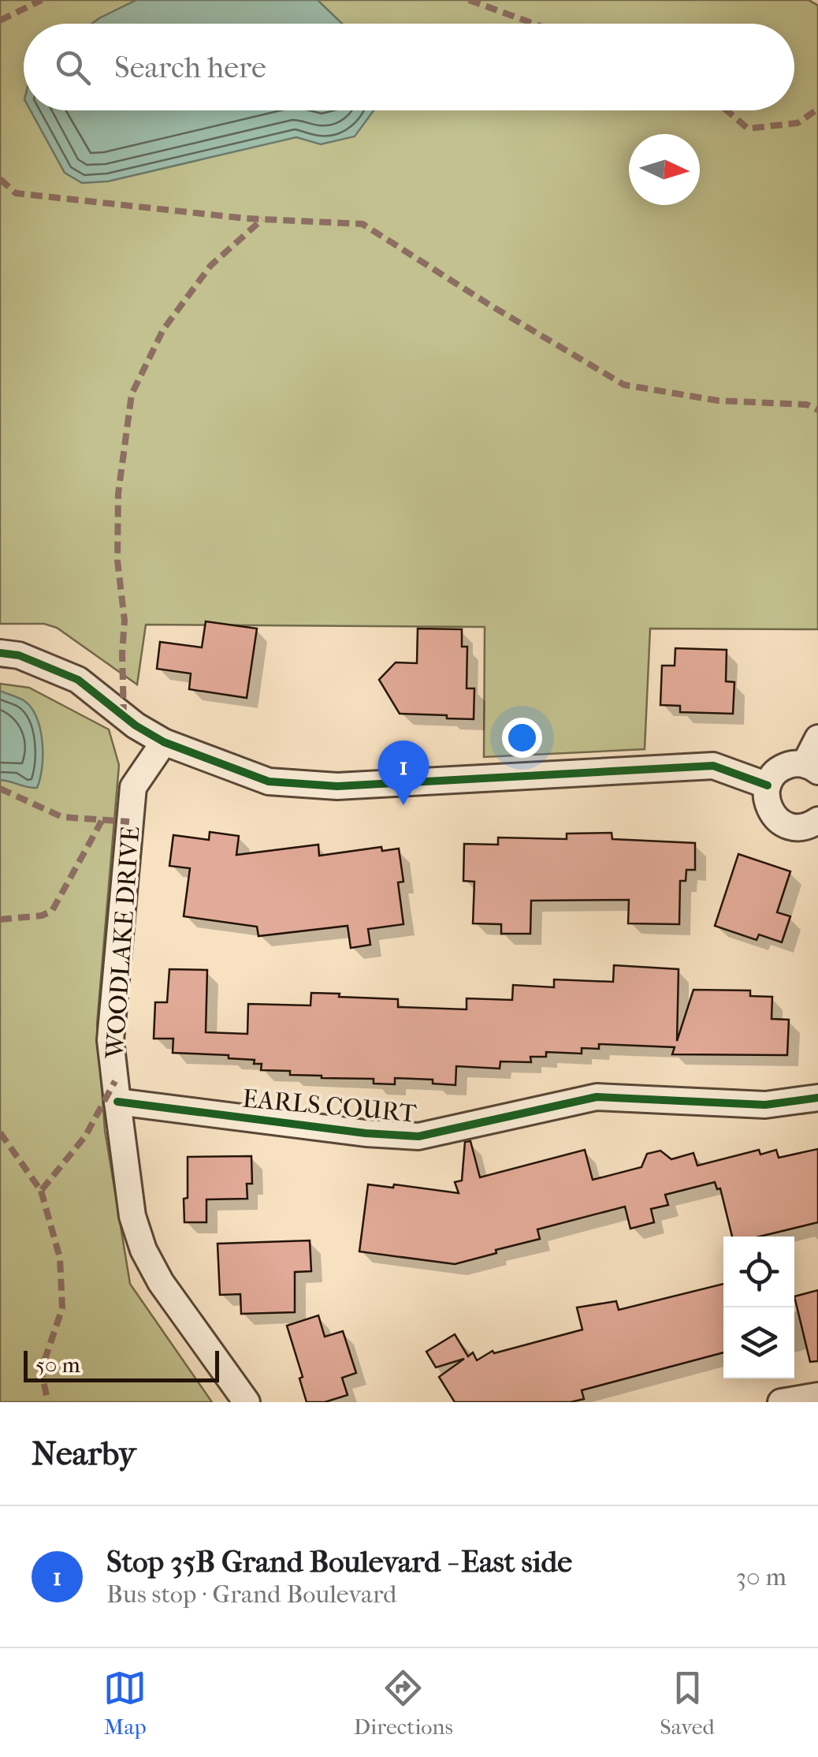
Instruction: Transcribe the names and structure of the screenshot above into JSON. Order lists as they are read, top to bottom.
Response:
{
  "streets": {
    "street": ["WOODLAKE DRIVE", "EARLS COURT"]
  },
  "crossings": [
    ["WOODLAKE DRIVE", "EARLS COURT"]
  ],
  "scale_bar": "50 m",
  "north": "right",
  "page": {
    "search": "Search here",
    "pins": "1",
    "scale": "50 m",
    "heading": "Nearby",
    "list": [
      {
        "mark": "1",
        "name": "Stop 35B Grand Boulevard - East side",
        "note": "Bus stop · Grand Boulevard",
        "value": "30 m"
      }
    ],
    "nav": ["Map", "Directions", "Saved"]
  }
}
